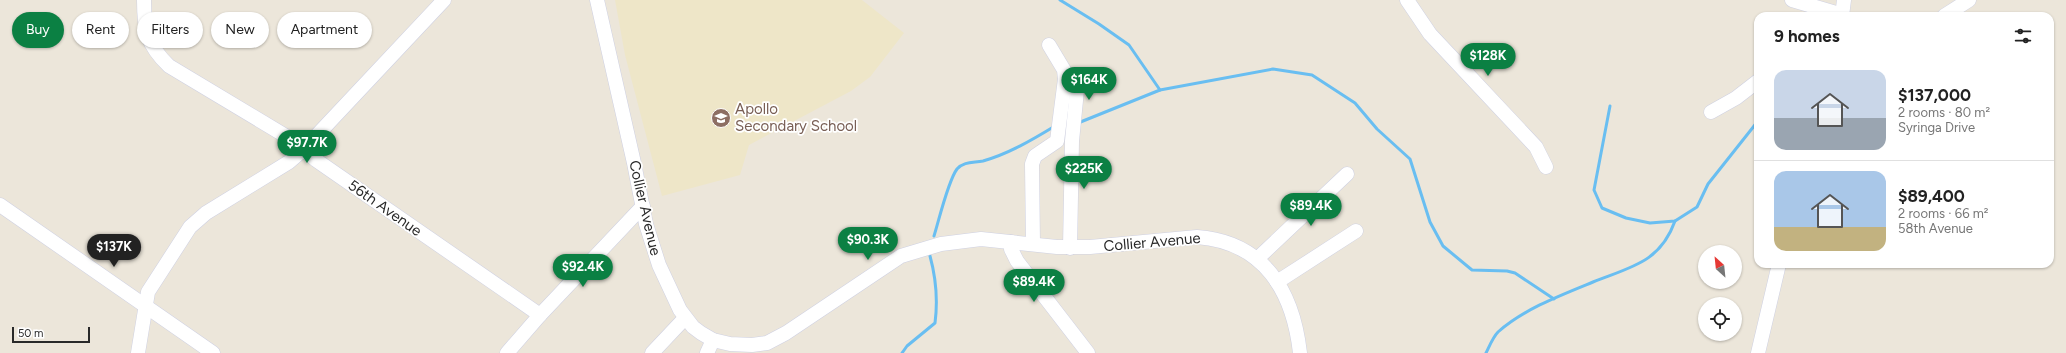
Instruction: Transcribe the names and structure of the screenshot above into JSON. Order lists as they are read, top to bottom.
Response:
{
  "streets": {
    "street": ["56th Avenue", "Collier Avenue"]
  },
  "places": {
    "school or university": ["Apollo Secondary School"]
  },
  "scale_bar": "50 m",
  "north": "top left",
  "page": {
    "chip": [
      "Buy",
      "Rent",
      "Filters",
      "New",
      "Apartment"
    ],
    "heading": "9 homes",
    "price": [
      "$128K",
      "$164K",
      "$97.7K",
      "$225K",
      "$89.4K",
      "$90.3K",
      "$137K",
      "$92.4K",
      "$89.4K"
    ],
    "list": [
      {
        "name": "$137,000",
        "note": "2 rooms · 80 m² · Syringa Drive"
      },
      {
        "name": "$89,400",
        "note": "2 rooms · 66 m² · 58th Avenue"
      }
    ],
    "scale": "50 m"
  }
}
